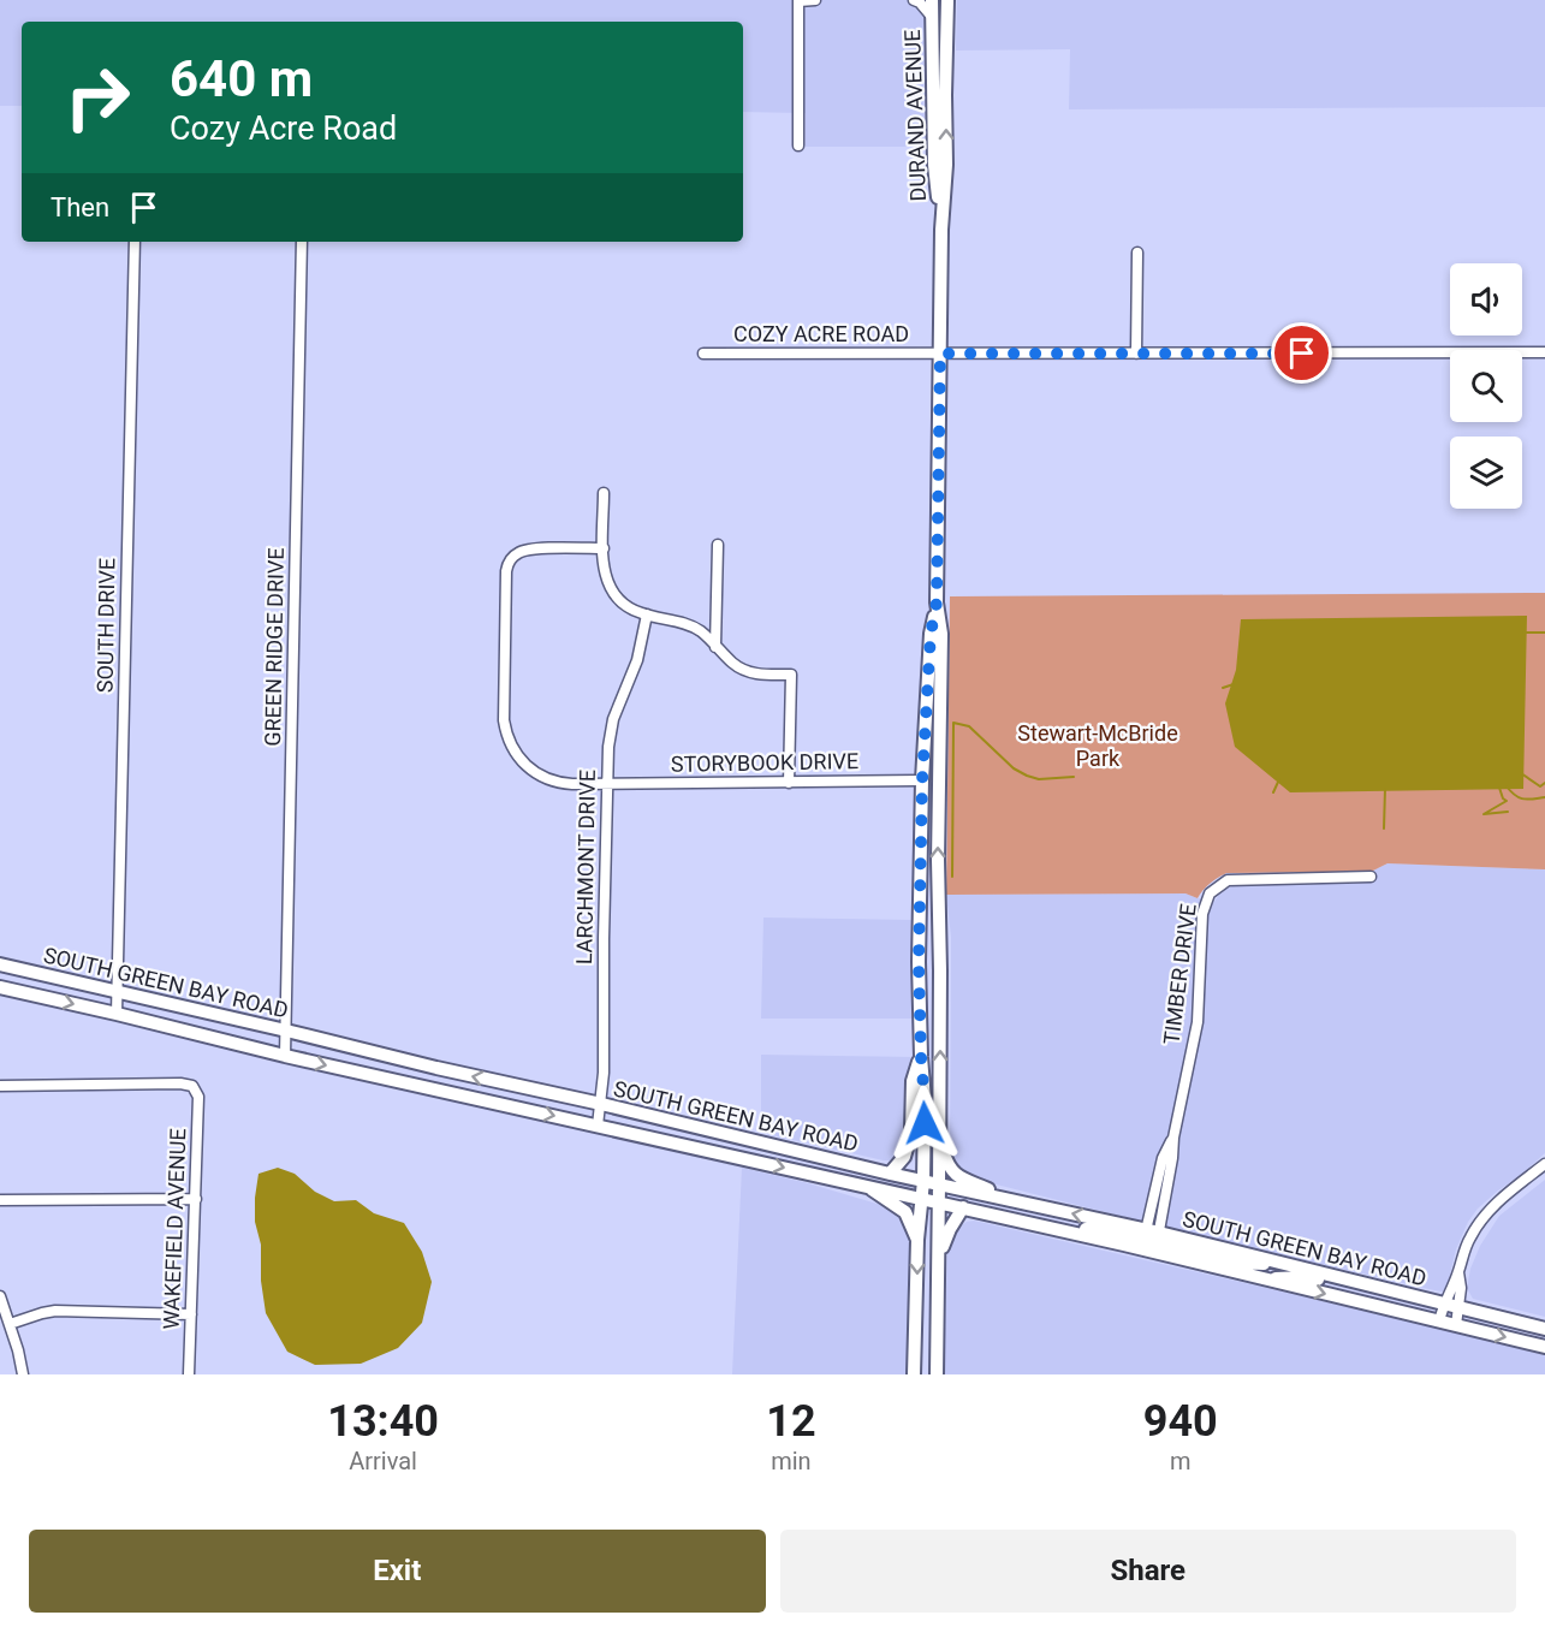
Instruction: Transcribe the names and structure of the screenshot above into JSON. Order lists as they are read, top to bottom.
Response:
{
  "streets": {
    "main road": ["DURAND AVENUE", "SOUTH GREEN BAY ROAD"],
    "street": [
      "COZY ACRE ROAD",
      "SOUTH DRIVE",
      "GREEN RIDGE DRIVE",
      "STORYBOOK DRIVE",
      "LARCHMONT DRIVE",
      "TIMBER DRIVE",
      "WAKEFIELD AVENUE"
    ]
  },
  "crossings": [
    ["DURAND AVENUE", "COZY ACRE ROAD"],
    ["DURAND AVENUE", "STORYBOOK DRIVE"],
    ["DURAND AVENUE", "SOUTH GREEN BAY ROAD"],
    ["SOUTH DRIVE", "SOUTH GREEN BAY ROAD"],
    ["GREEN RIDGE DRIVE", "SOUTH GREEN BAY ROAD"],
    ["STORYBOOK DRIVE", "LARCHMONT DRIVE"],
    ["LARCHMONT DRIVE", "SOUTH GREEN BAY ROAD"],
    ["TIMBER DRIVE", "SOUTH GREEN BAY ROAD"]
  ],
  "parks": ["Stewart-McBride Park"],
  "page": {
    "turn": ["640 m", "Cozy Acre Road"],
    "then": "Then",
    "eta": [
      "13:40",
      "Arrival",
      "12",
      "min",
      "940",
      "m"
    ],
    "buttons": ["Exit", "Share"]
  }
}
